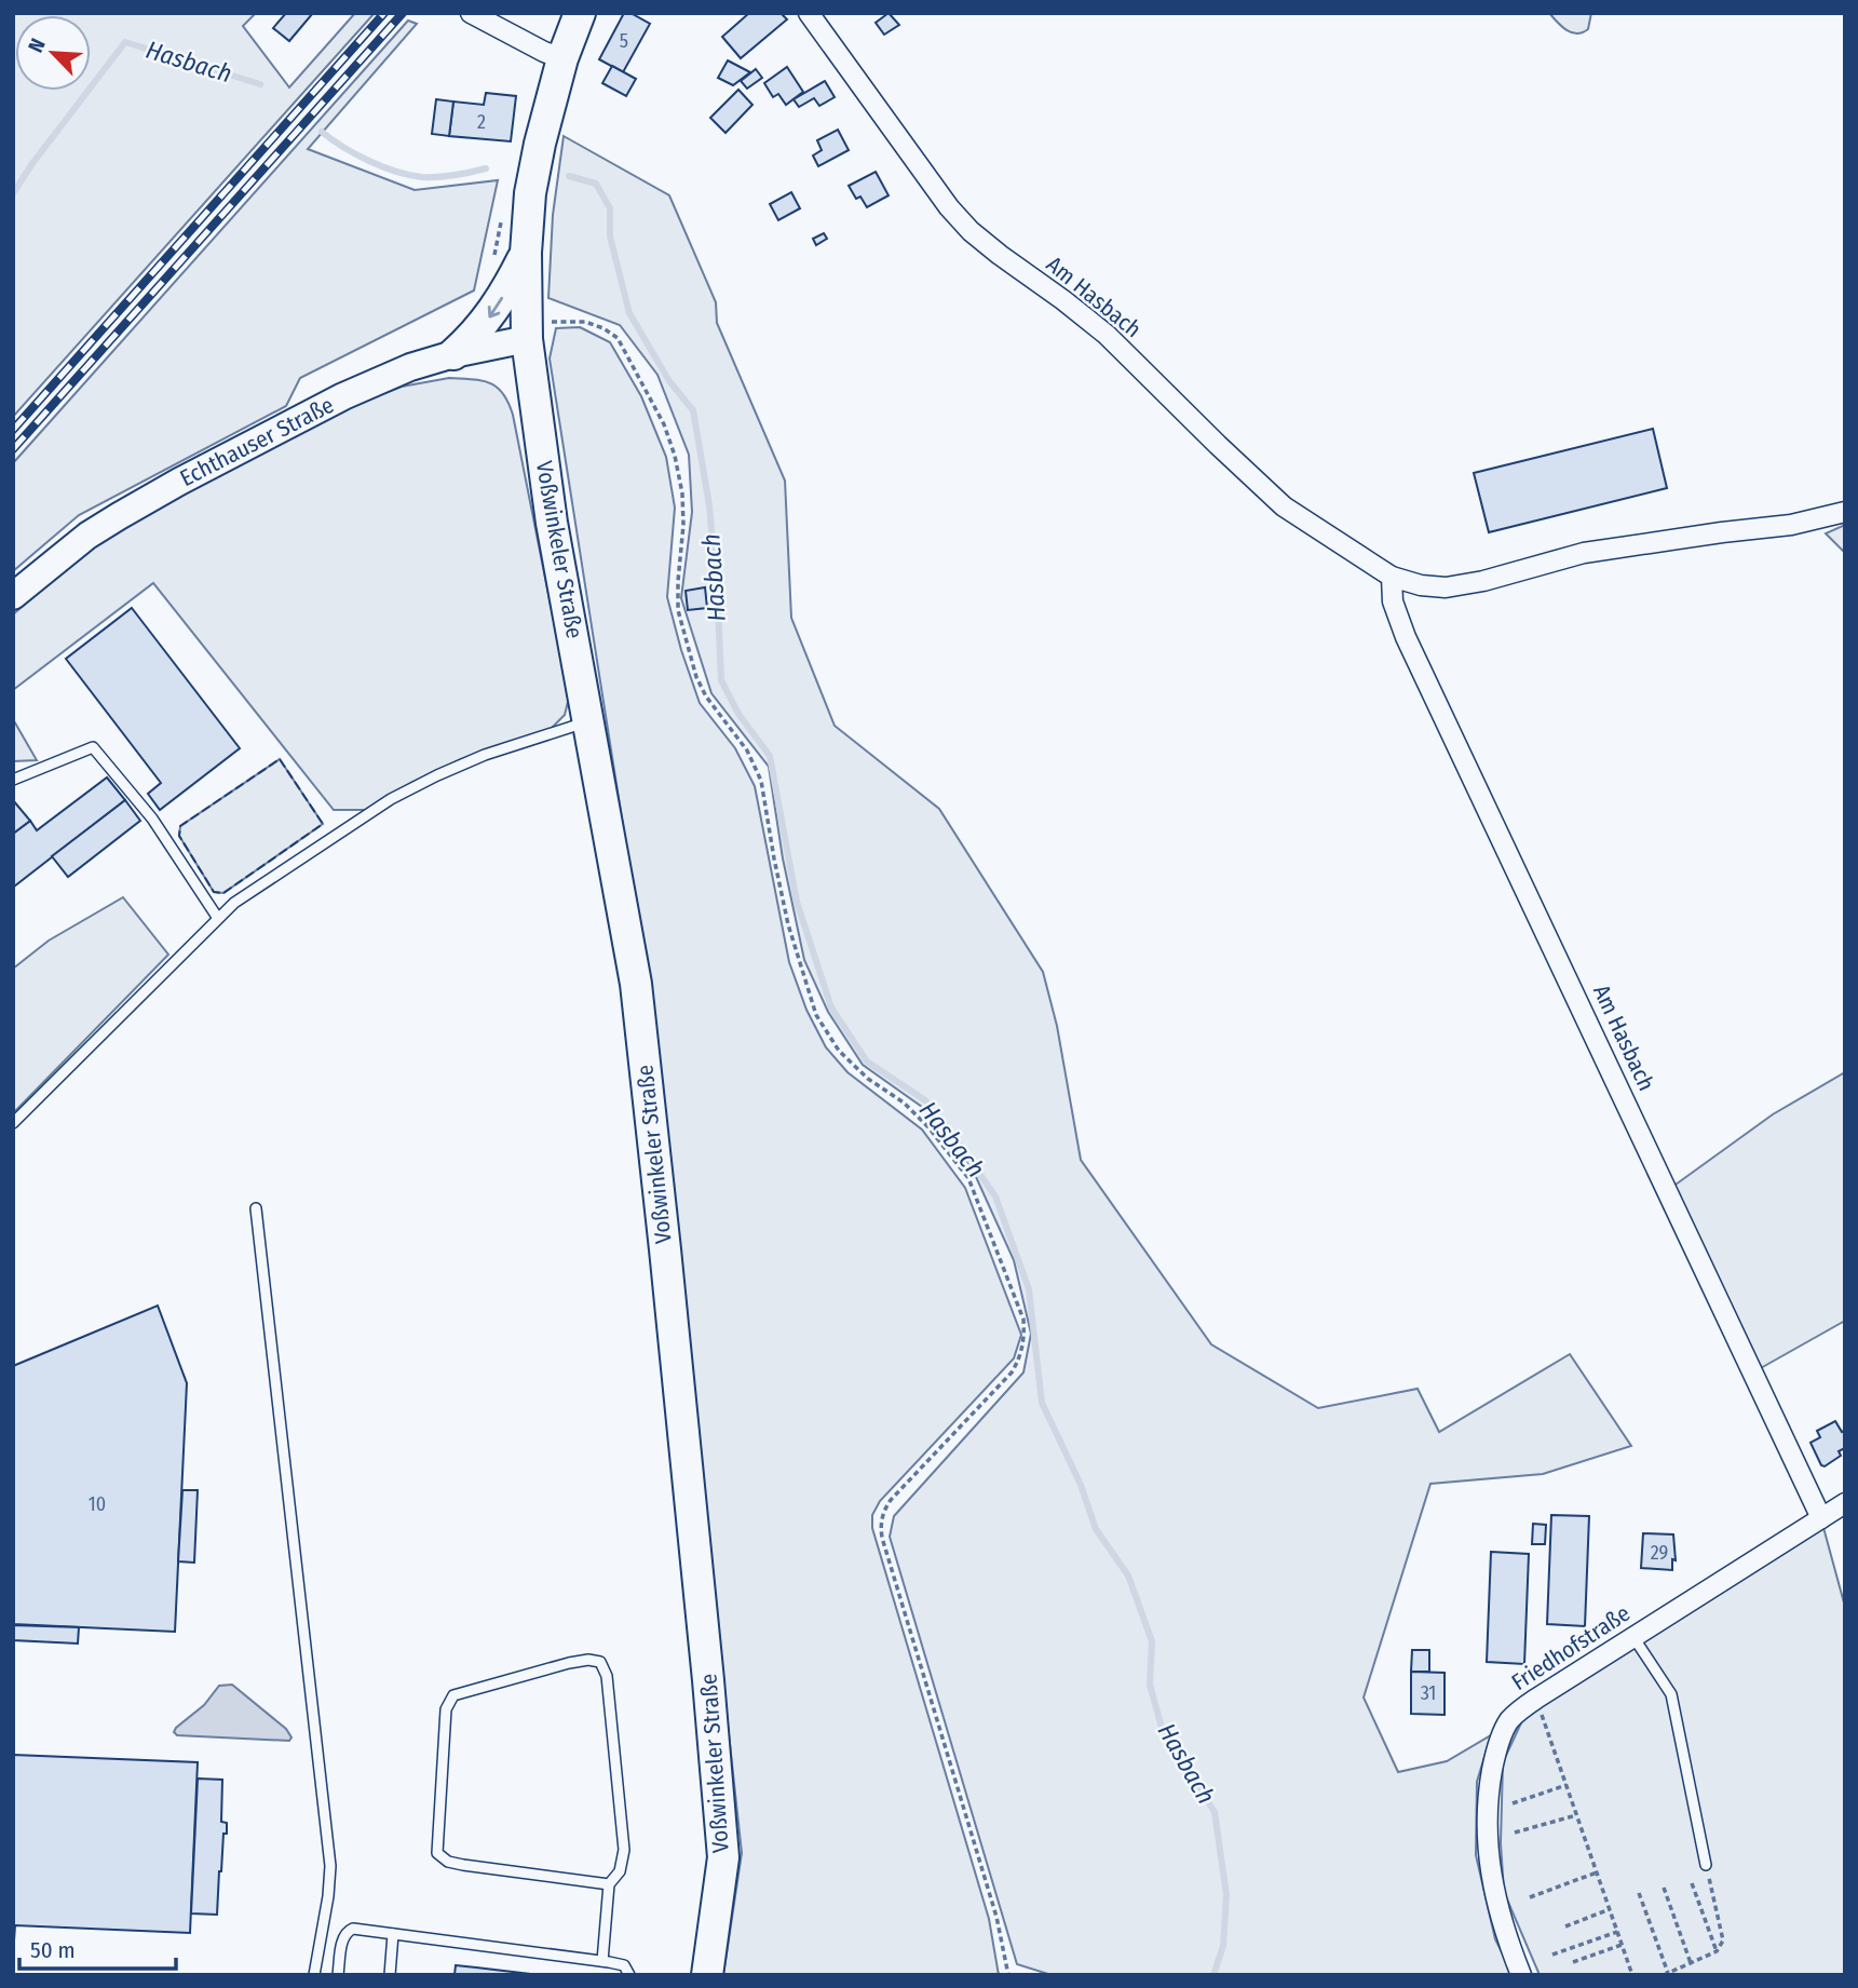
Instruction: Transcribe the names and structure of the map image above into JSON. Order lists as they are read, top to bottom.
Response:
{
  "streets": {
    "main road": ["Echthauser Straße", "Voßwinkeler Straße"],
    "street": ["Am Hasbach", "Friedhofstraße"]
  },
  "crossings": [
    ["Am Hasbach", "Friedhofstraße"],
    ["Echthauser Straße", "Voßwinkeler Straße"]
  ],
  "water": ["Hasbach"],
  "house_numbers": [
    "5",
    "2",
    "10",
    "29",
    "31"
  ],
  "scale_bar": "50 m",
  "north": "top left"
}
